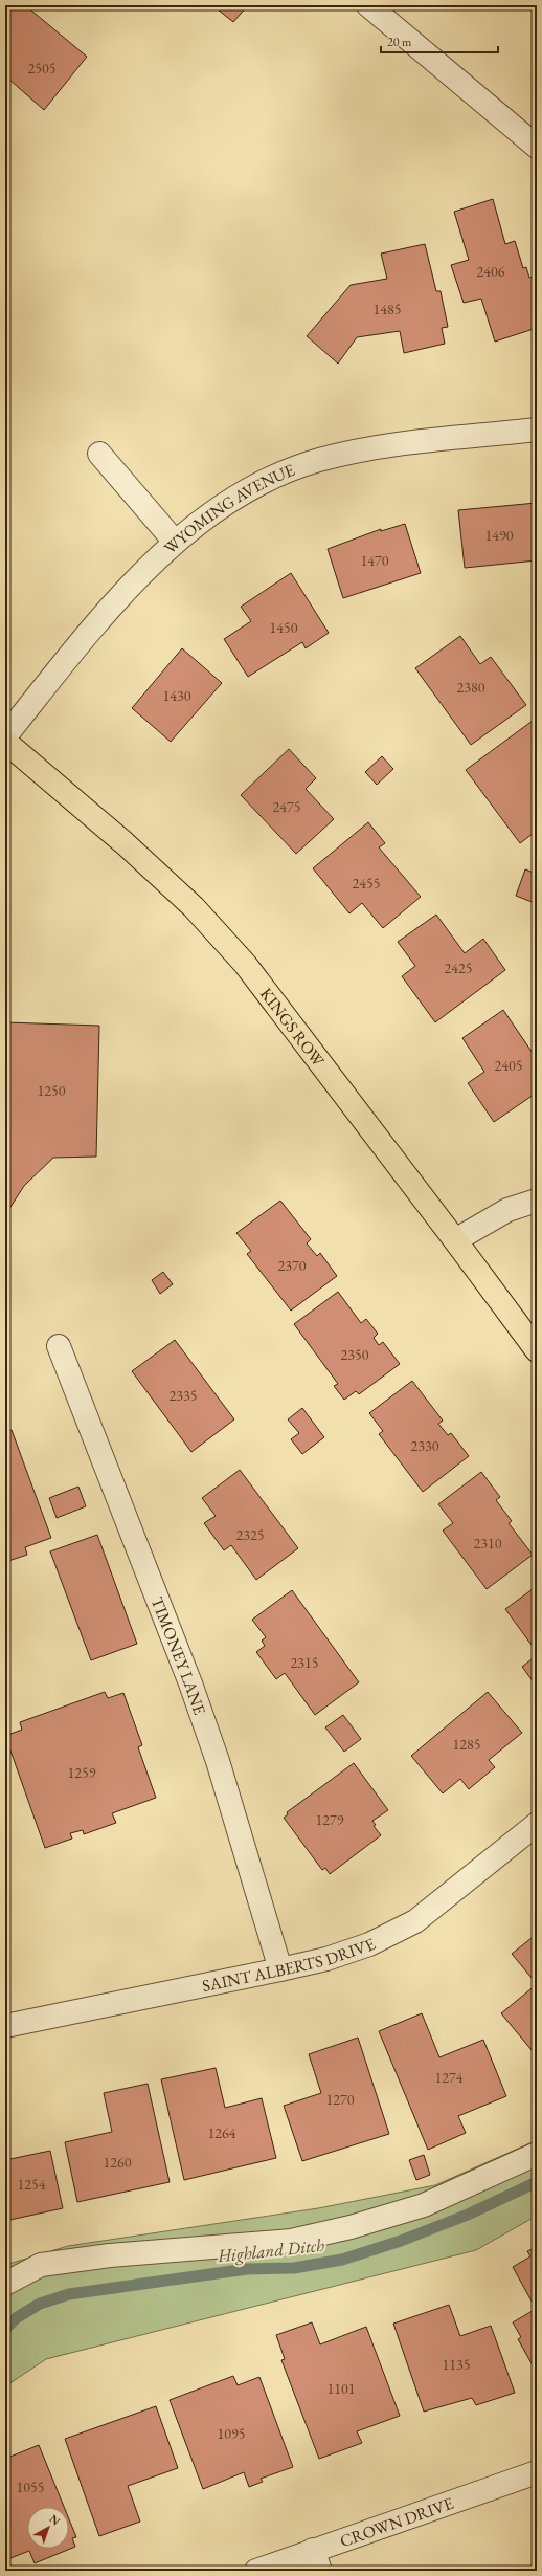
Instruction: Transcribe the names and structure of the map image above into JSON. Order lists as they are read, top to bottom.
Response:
{
  "streets": {
    "main road": ["KINGS ROW"],
    "street": [
      "WYOMING AVENUE",
      "TIMONEY LANE",
      "SAINT ALBERTS DRIVE",
      "CROWN DRIVE"
    ]
  },
  "crossings": [
    ["TIMONEY LANE", "SAINT ALBERTS DRIVE"]
  ],
  "water": ["Highland Ditch"],
  "house_numbers": [
    "2505",
    "2406",
    "1485",
    "1490",
    "1470",
    "1450",
    "2380",
    "1430",
    "2475",
    "2455",
    "2425",
    "2405",
    "1250",
    "2370",
    "2350",
    "2335",
    "2330",
    "2325",
    "2310",
    "2315",
    "1285",
    "1259",
    "1279",
    "1274",
    "1270",
    "1264",
    "1260",
    "1254",
    "1135",
    "1101",
    "1095",
    "1055"
  ],
  "scale_bar": "20 m",
  "north": "top right"
}
